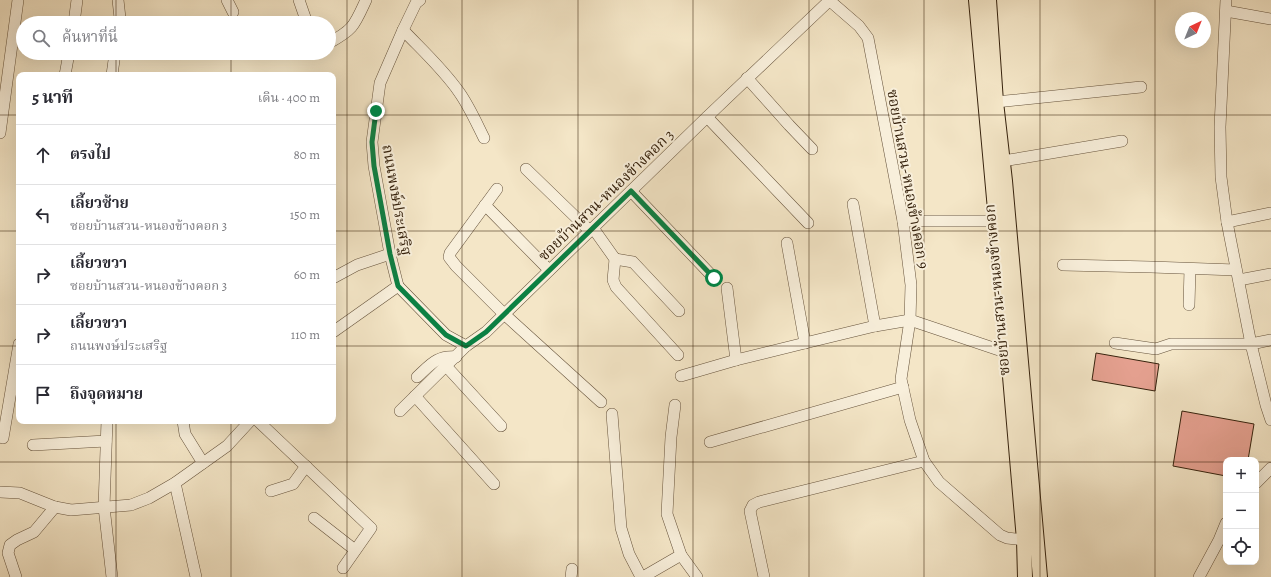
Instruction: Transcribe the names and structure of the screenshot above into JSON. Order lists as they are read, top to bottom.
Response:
{
  "streets": {
    "main road": ["ซอยบ้านสวน-หนองข้างคอก"],
    "street": ["ซอยบ้านสวน-หนองข้างคอก 9", "ซอยบ้านสวน-หนองข้างคอก 3", "ถนนพงษ์ประเสริฐ"]
  },
  "crossings": [
    ["ซอยบ้านสวน-หนองข้างคอก 9", "ซอยบ้านสวน-หนองข้างคอก 3"],
    ["ซอยบ้านสวน-หนองข้างคอก 9", "ซอยบ้านสวน-หนองข้างคอก"]
  ],
  "north": "top right",
  "page": {
    "search": "ค้นหาที่นี่",
    "heading": ["5 นาที", "เดิน · 400 m"],
    "list": [
      ["ตรงไป", "80 m"],
      ["เลี้ยวซ้าย", "ซอยบ้านสวน-หนองข้างคอก 3", "150 m"],
      ["เลี้ยวขวา", "ซอยบ้านสวน-หนองข้างคอก 3", "60 m"],
      ["เลี้ยวขวา", "ถนนพงษ์ประเสริฐ", "110 m"],
      "ถึงจุดหมาย"
    ],
    "map_buttons": ["+", "−"]
  }
}
